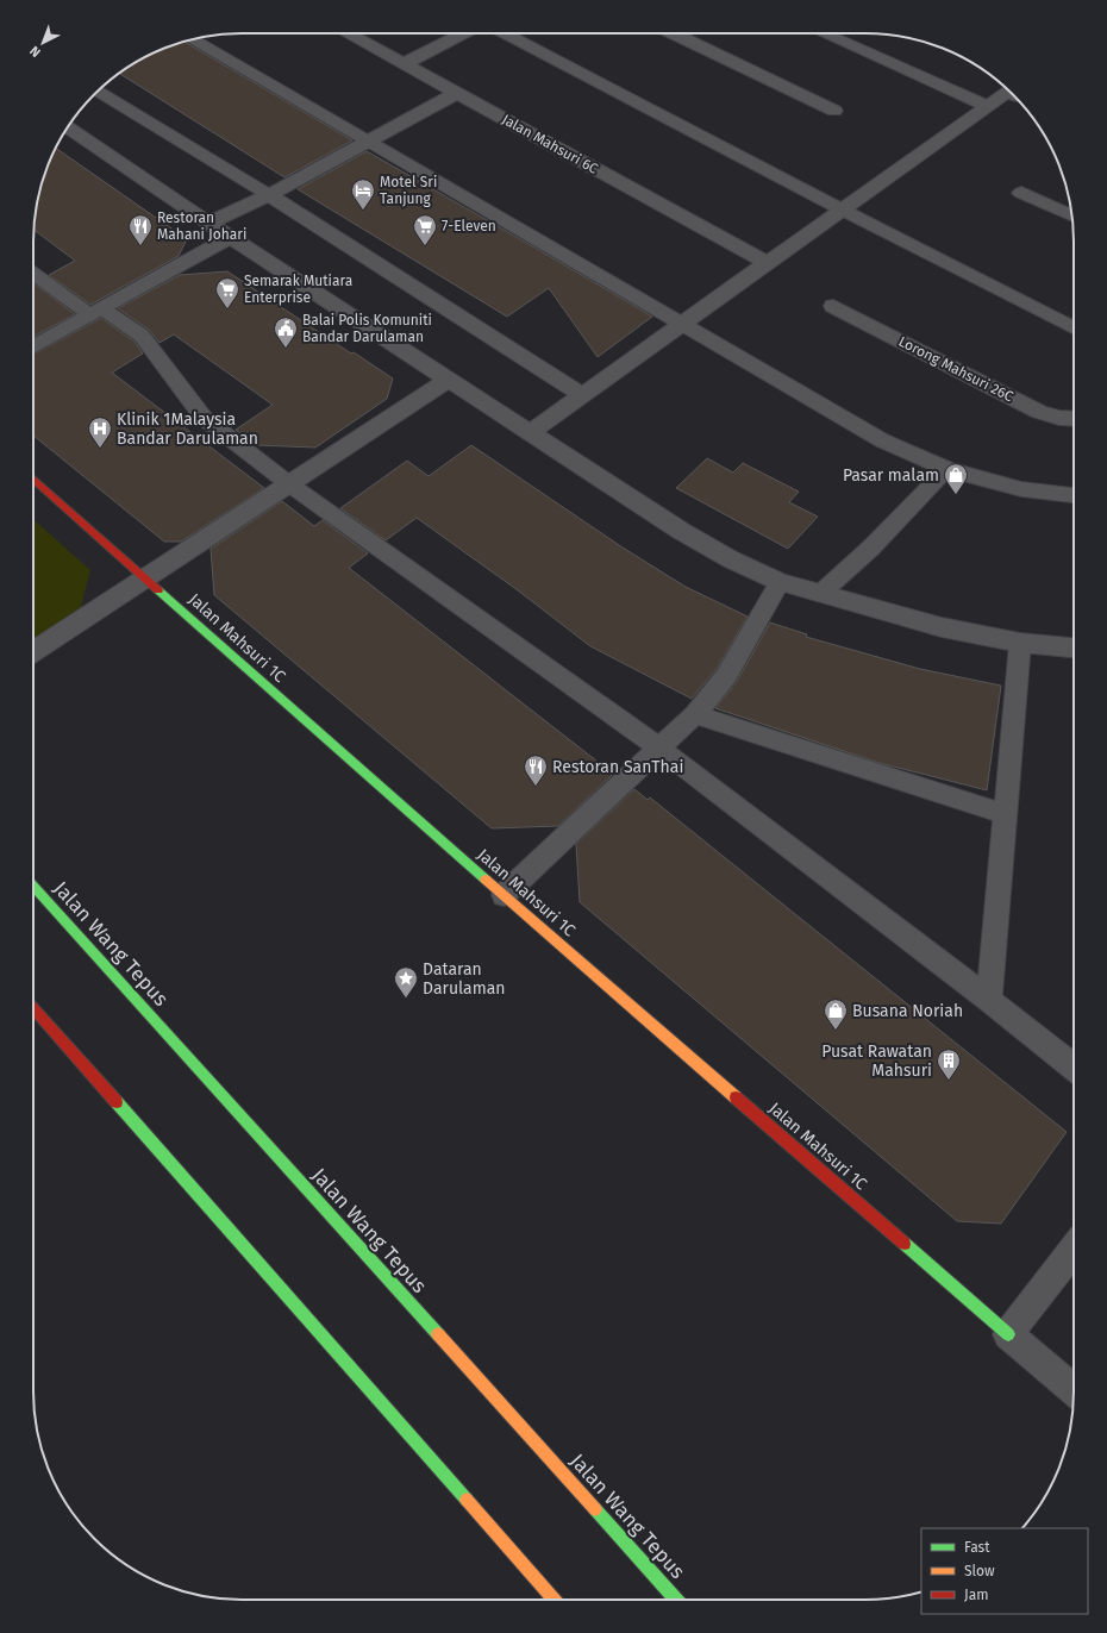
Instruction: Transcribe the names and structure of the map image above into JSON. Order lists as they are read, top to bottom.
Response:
{
  "streets": {
    "main road": ["Jalan Mahsuri 1C", "Jalan Wang Tepus"],
    "street": ["Jalan Mahsuri 6C", "Lorong Mahsuri 26C"]
  },
  "places": {
    "hotel": ["Motel Sri Tanjung"],
    "restaurant": ["Restoran Mahani Johari", "Restoran SanThai"],
    "supermarket": ["7-Eleven", "Semarak Mutiara Enterprise"],
    "public building": ["Balai Polis Komuniti Bandar Darulaman"],
    "hospital": ["Klinik 1Malaysia Bandar Darulaman"],
    "shop": ["Pasar malam", "Busana Noriah"],
    "place": ["Dataran Darulaman"],
    "building": ["Pusat Rawatan Mahsuri"]
  },
  "legend": ["Fast", "Slow", "Jam"],
  "north": "bottom left"
}
